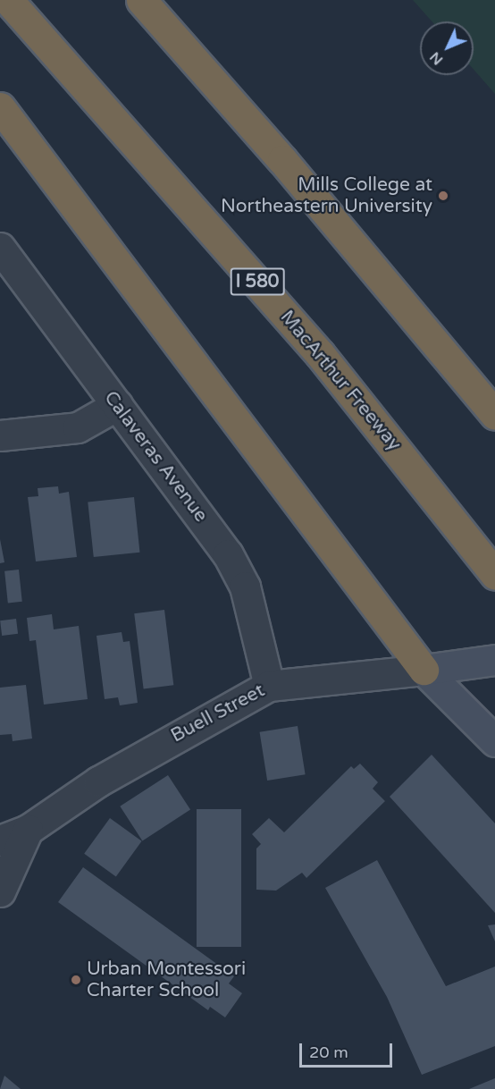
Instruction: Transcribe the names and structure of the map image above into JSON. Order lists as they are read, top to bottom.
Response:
{
  "streets": {
    "highway": ["I 580", "MacArthur Freeway"],
    "main road": ["Buell Street"],
    "street": ["Calaveras Avenue"]
  },
  "crossings": [
    ["Calaveras Avenue", "Buell Street"]
  ],
  "places": ["Mills College at Northeastern University", "Urban Montessori Charter School"],
  "scale_bar": "20 m",
  "north": "bottom left"
}
